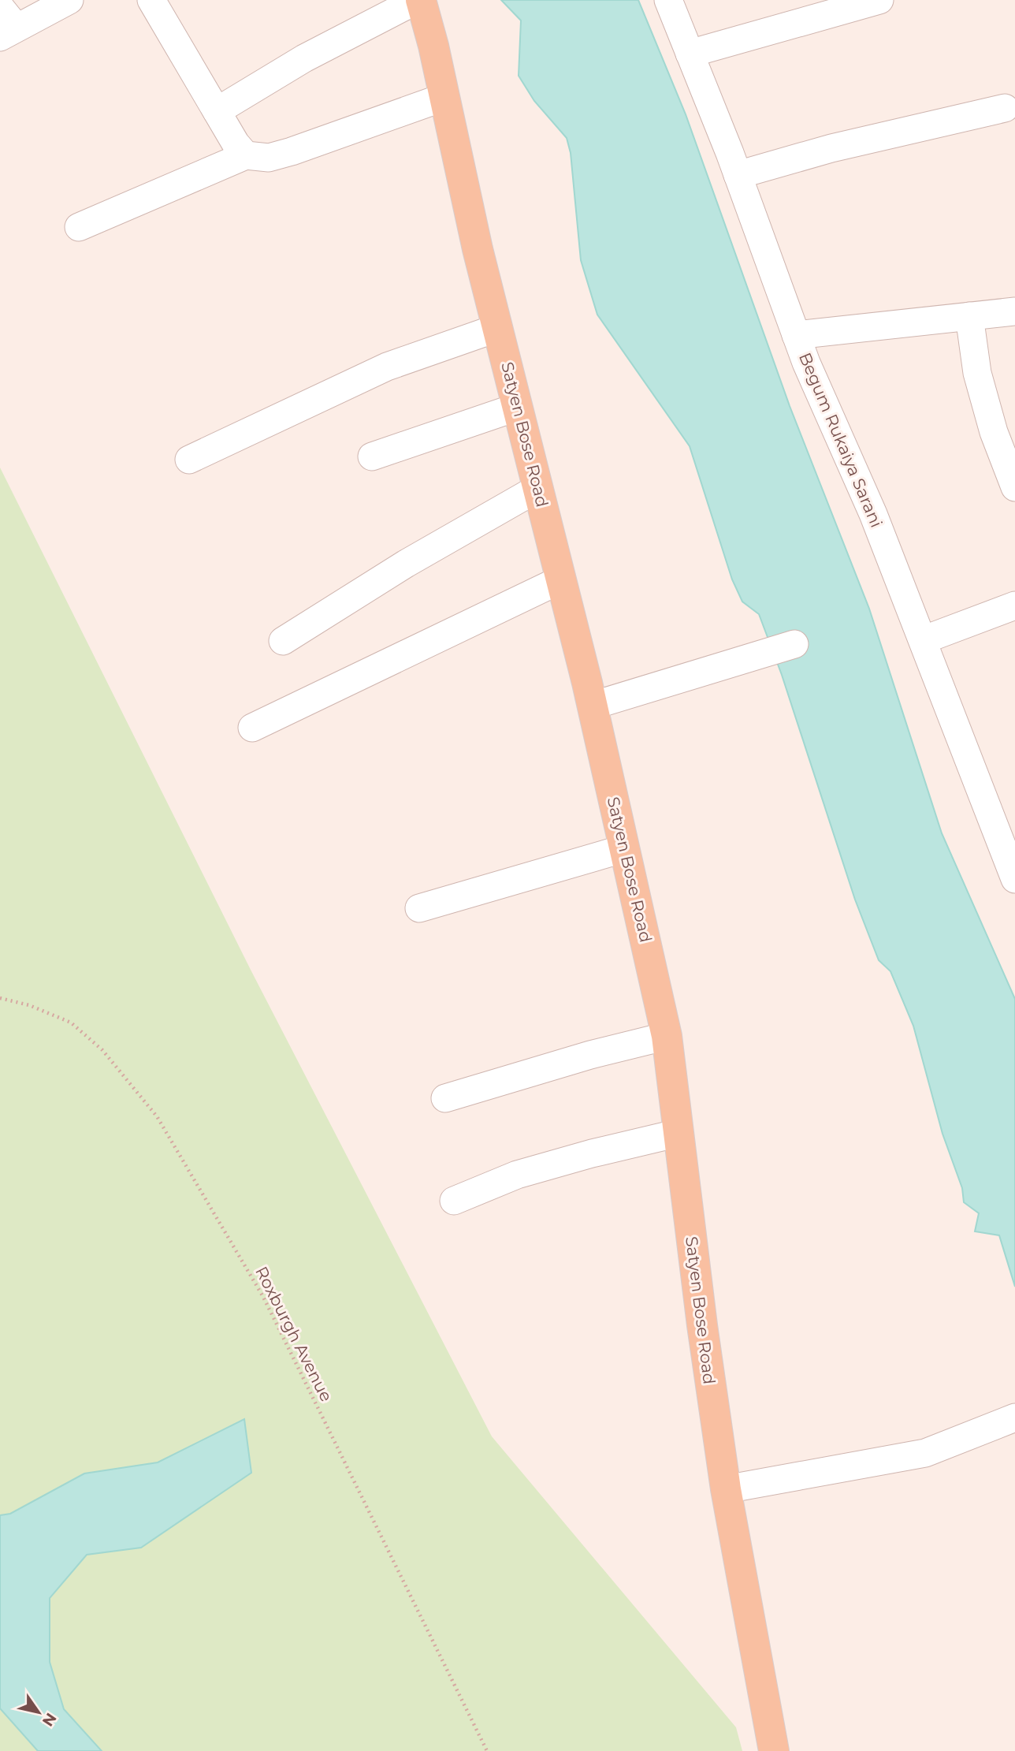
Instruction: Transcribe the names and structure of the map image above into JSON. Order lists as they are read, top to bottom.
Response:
{
  "streets": {
    "main road": ["Satyen Bose Road"],
    "street": ["Begum Rukaiya Sarani"],
    "path": ["Roxburgh Avenue"]
  },
  "north": "bottom right"
}
